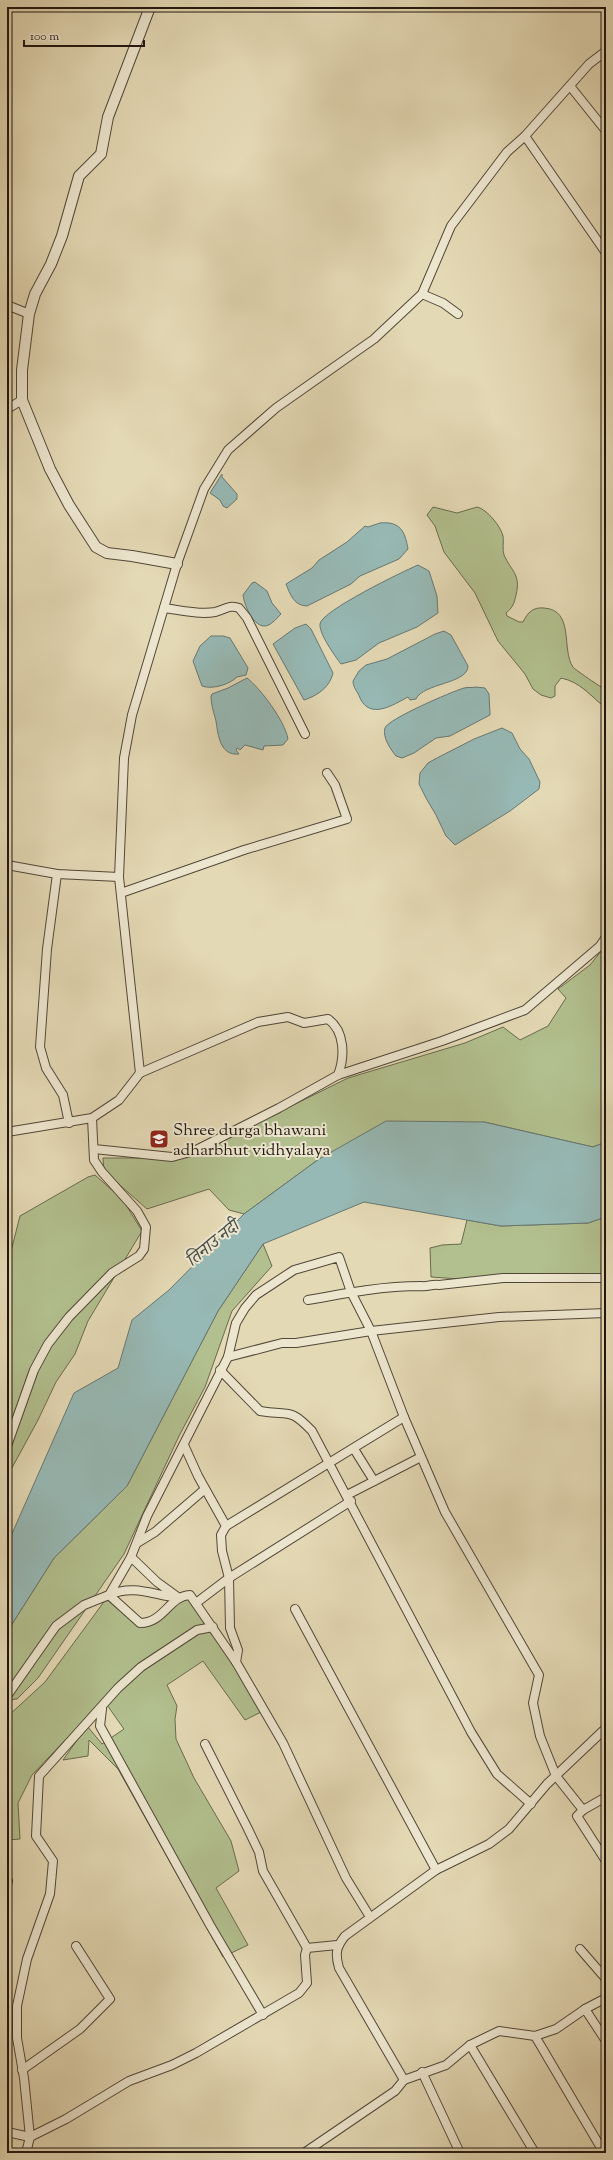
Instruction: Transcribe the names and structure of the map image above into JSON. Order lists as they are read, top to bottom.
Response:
{
  "water": ["तिनाउ नदी"],
  "places": {
    "school or university": ["Shree durga bhawani adharbhut vidhyalaya"]
  },
  "scale_bar": "100 m"
}
